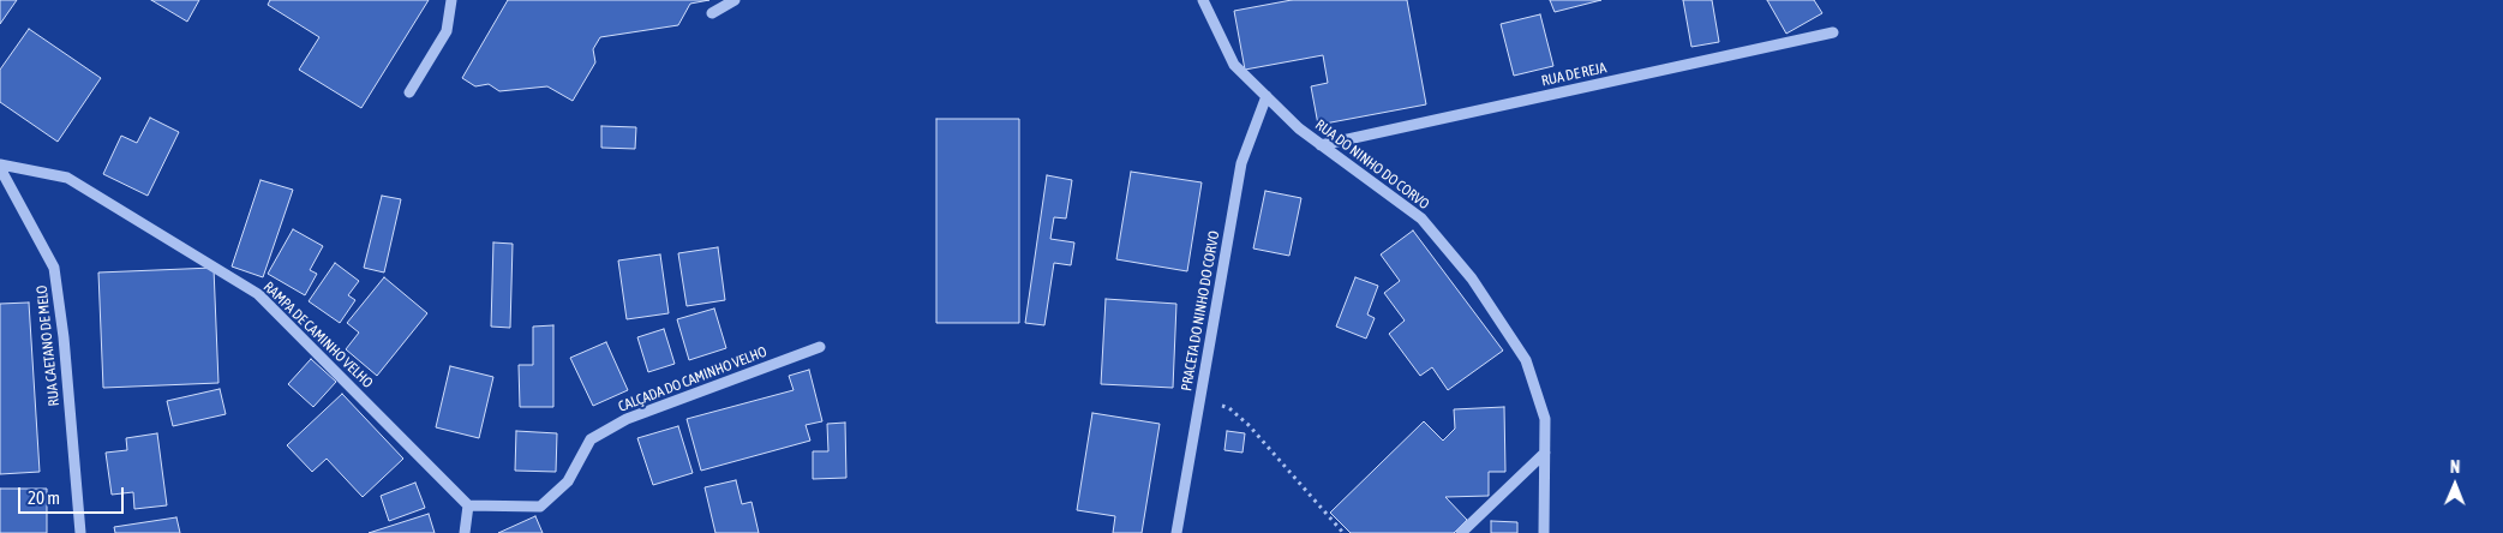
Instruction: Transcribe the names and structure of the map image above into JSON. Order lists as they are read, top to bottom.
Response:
{
  "streets": {
    "street": [
      "RUA DE REJA",
      "RUA DO NINHO DO CORVO",
      "PRACETA DO NINHO DO CORVO",
      "RAMPA DE CAMINHO VELHO",
      "RUA CAETANO DE MELO",
      "CALÇADA DO CAMINHO VELHO"
    ]
  },
  "crossings": [
    ["RUA DE REJA", "RUA DO NINHO DO CORVO"],
    ["RUA DO NINHO DO CORVO", "PRACETA DO NINHO DO CORVO"],
    ["RAMPA DE CAMINHO VELHO", "RUA CAETANO DE MELO"],
    ["RAMPA DE CAMINHO VELHO", "CALÇADA DO CAMINHO VELHO"]
  ],
  "scale_bar": "20 m",
  "north": "top"
}
